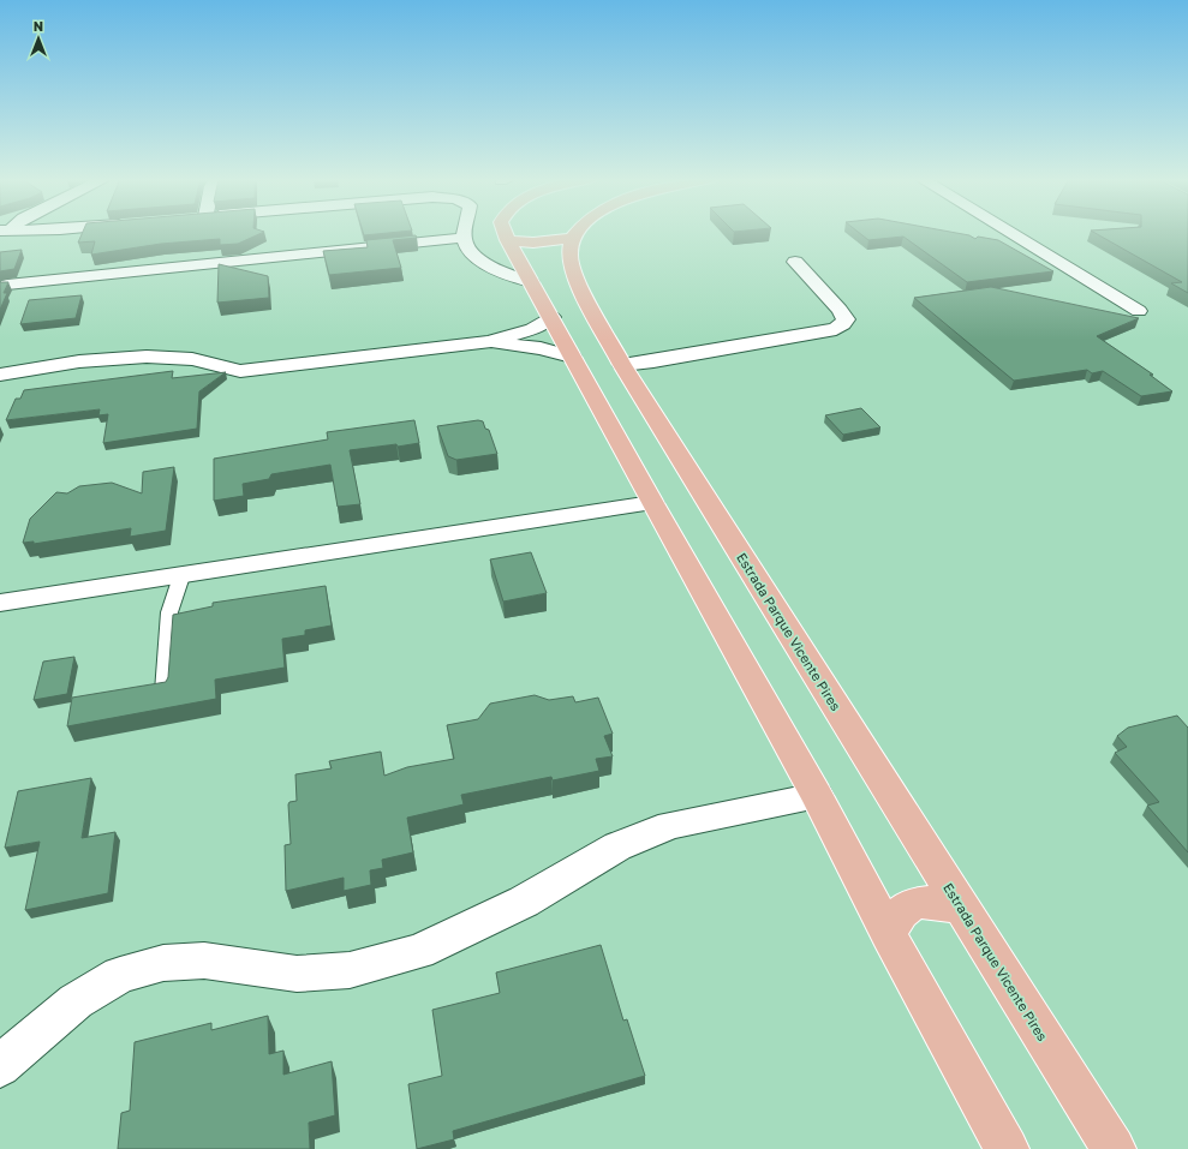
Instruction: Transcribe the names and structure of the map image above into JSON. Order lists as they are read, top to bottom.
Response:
{
  "streets": {
    "main road": ["Estrada Parque Vicente Pires"]
  },
  "north": "top"
}
